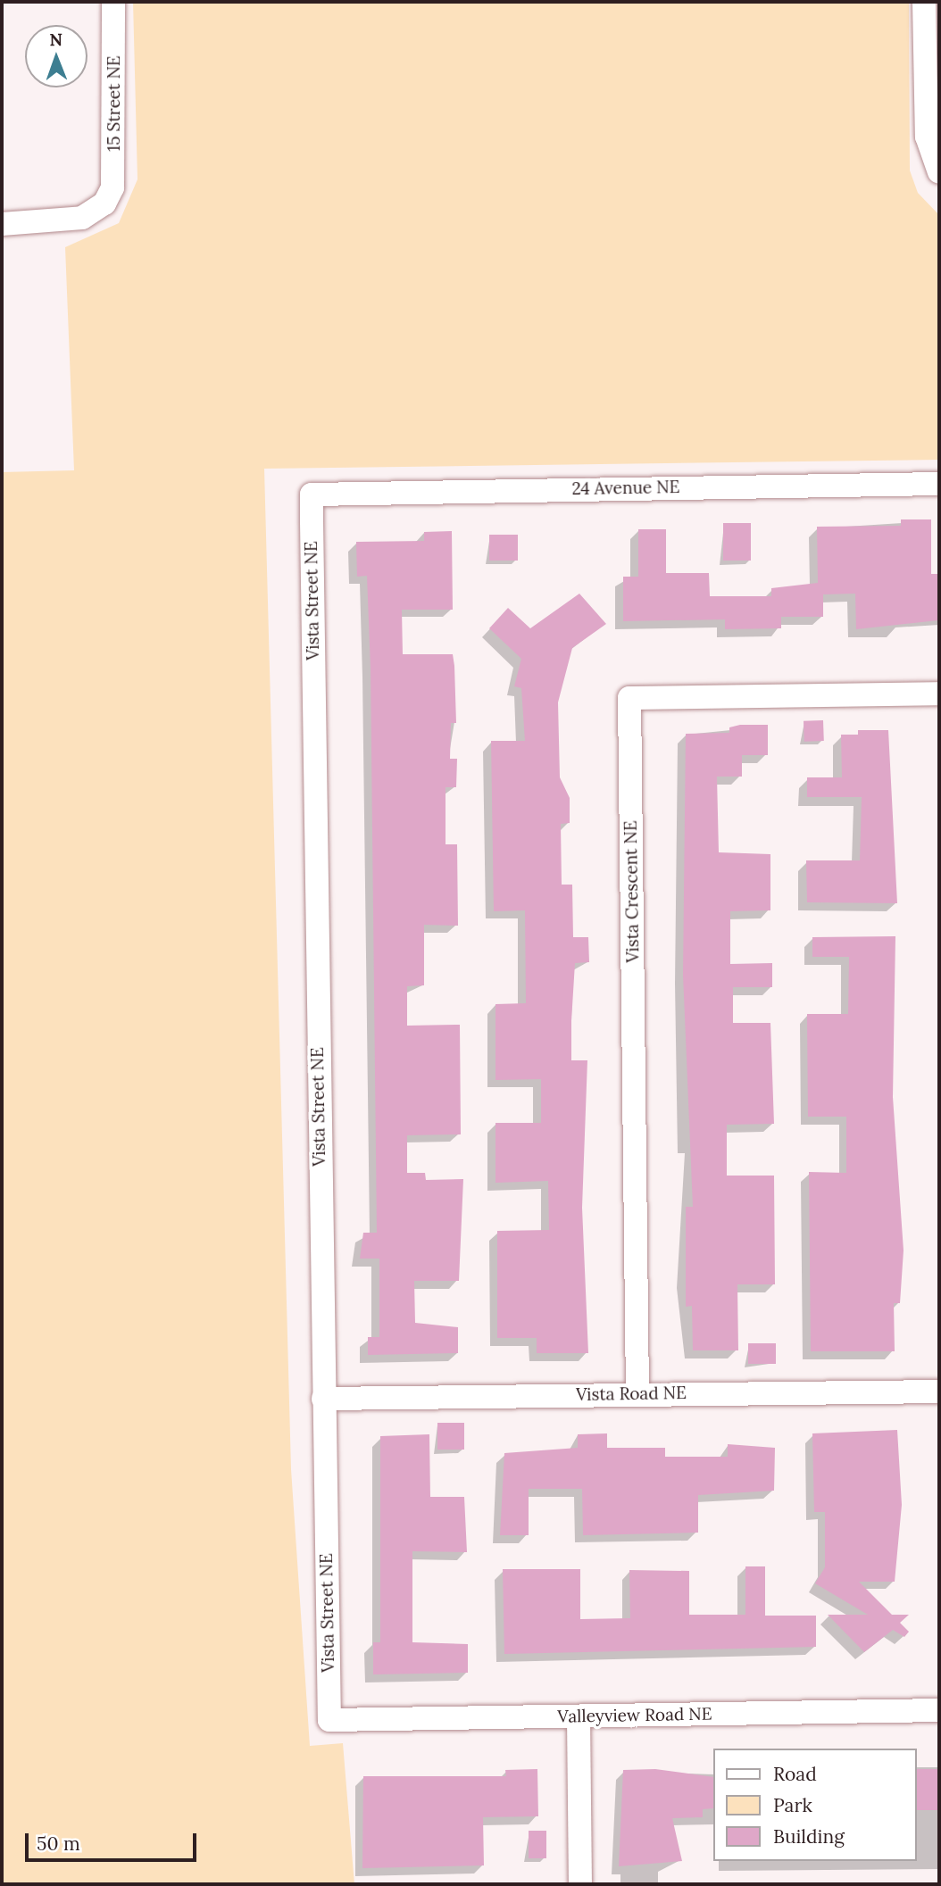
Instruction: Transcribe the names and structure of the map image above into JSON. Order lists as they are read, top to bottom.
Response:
{
  "streets": {
    "street": [
      "15 Street NE",
      "24 Avenue NE",
      "Vista Street NE",
      "Vista Crescent NE",
      "Vista Road NE",
      "Valleyview Road NE"
    ]
  },
  "crossings": [
    ["24 Avenue NE", "Vista Street NE"],
    ["Vista Street NE", "Vista Road NE"],
    ["Vista Street NE", "Valleyview Road NE"],
    ["Vista Crescent NE", "Vista Road NE"]
  ],
  "legend": ["Road", "Park", "Building"],
  "scale_bar": "50 m",
  "north": "top"
}
